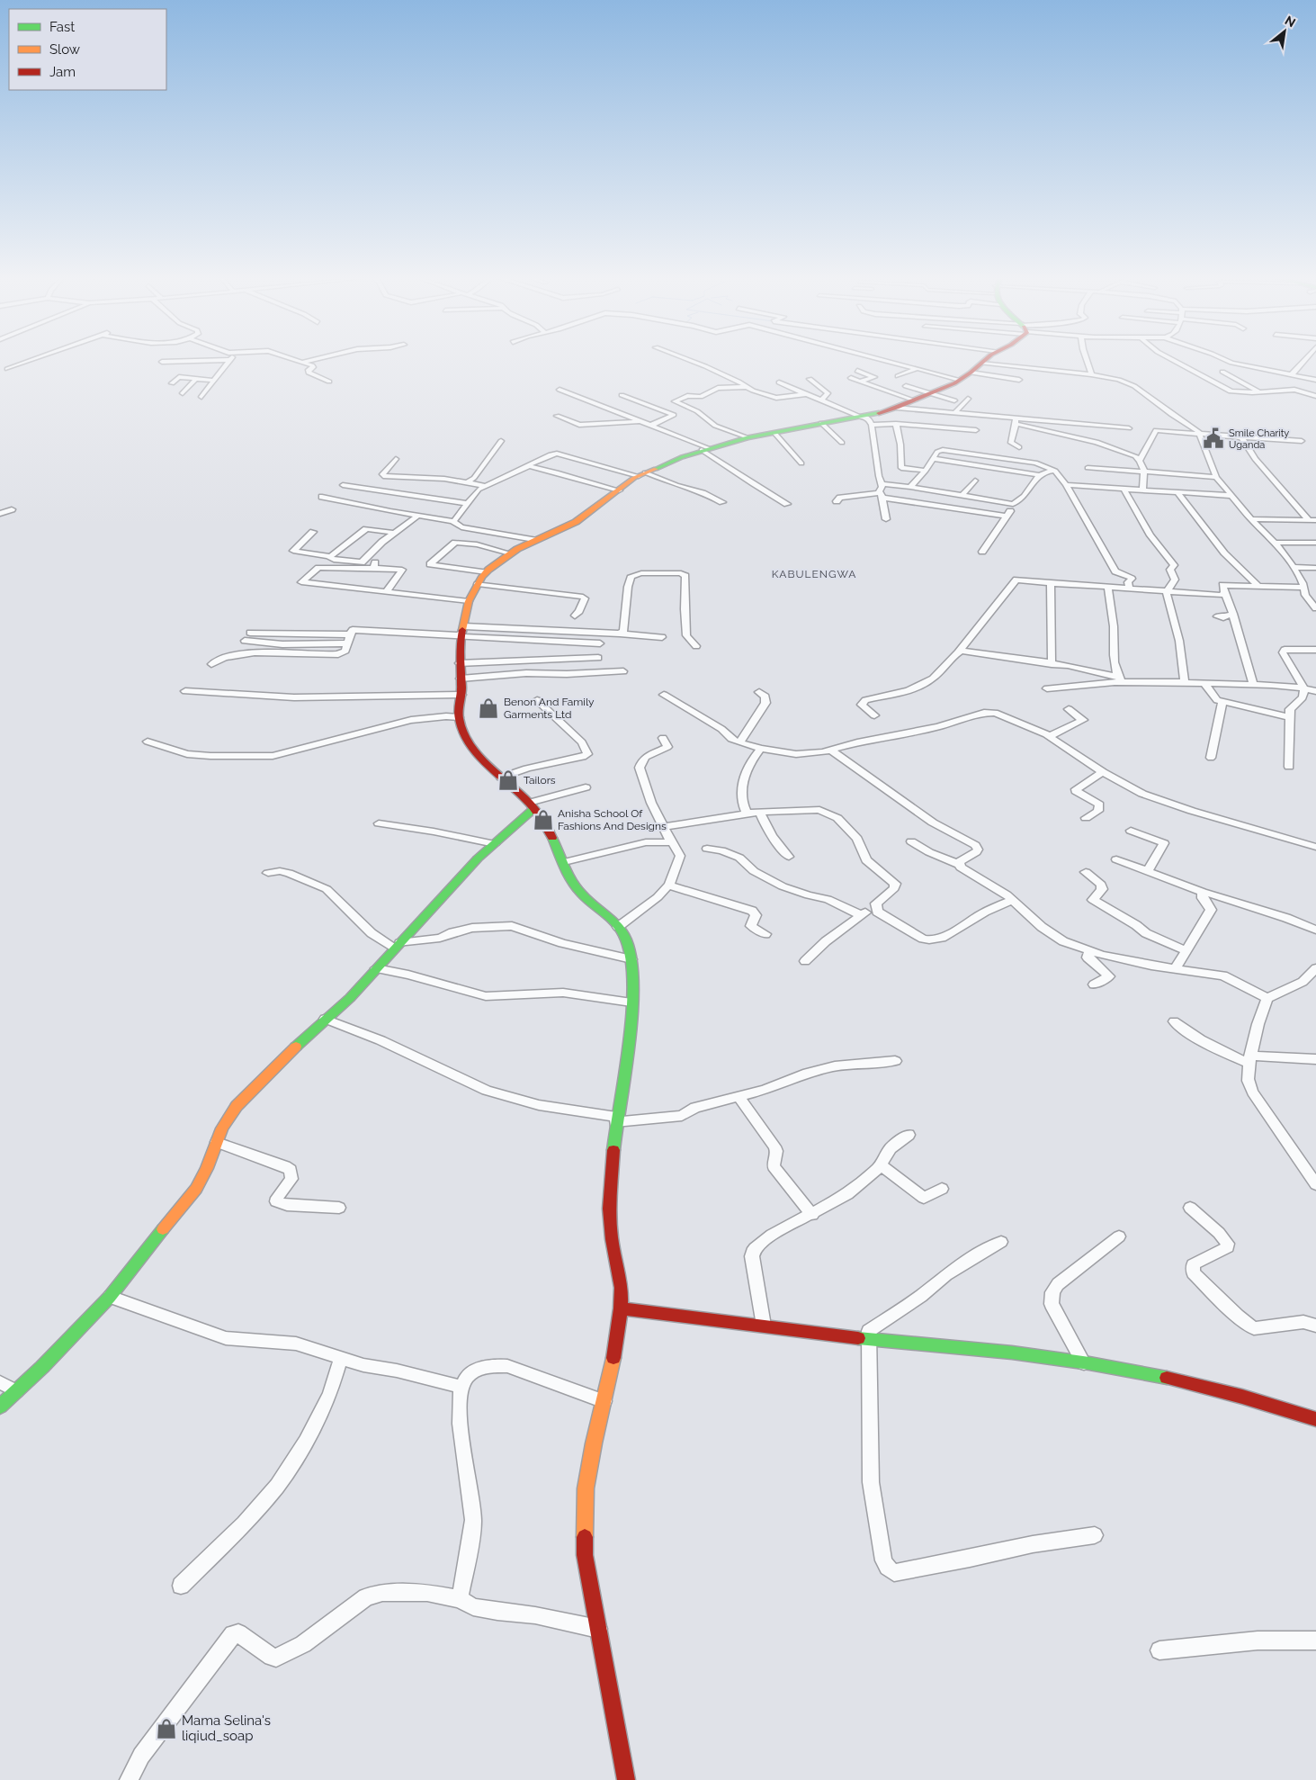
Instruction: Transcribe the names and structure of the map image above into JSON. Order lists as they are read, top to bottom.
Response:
{
  "districts": ["KABULENGWA"],
  "places": {
    "public building": ["Smile Charity Uganda"],
    "shop": [
      "Benon And Family Garments Ltd",
      "Tailors",
      "Anisha School Of Fashions And Designs",
      "Mama Selina's liqiud_soap"
    ]
  },
  "legend": ["Fast", "Slow", "Jam"],
  "north": "top right"
}
